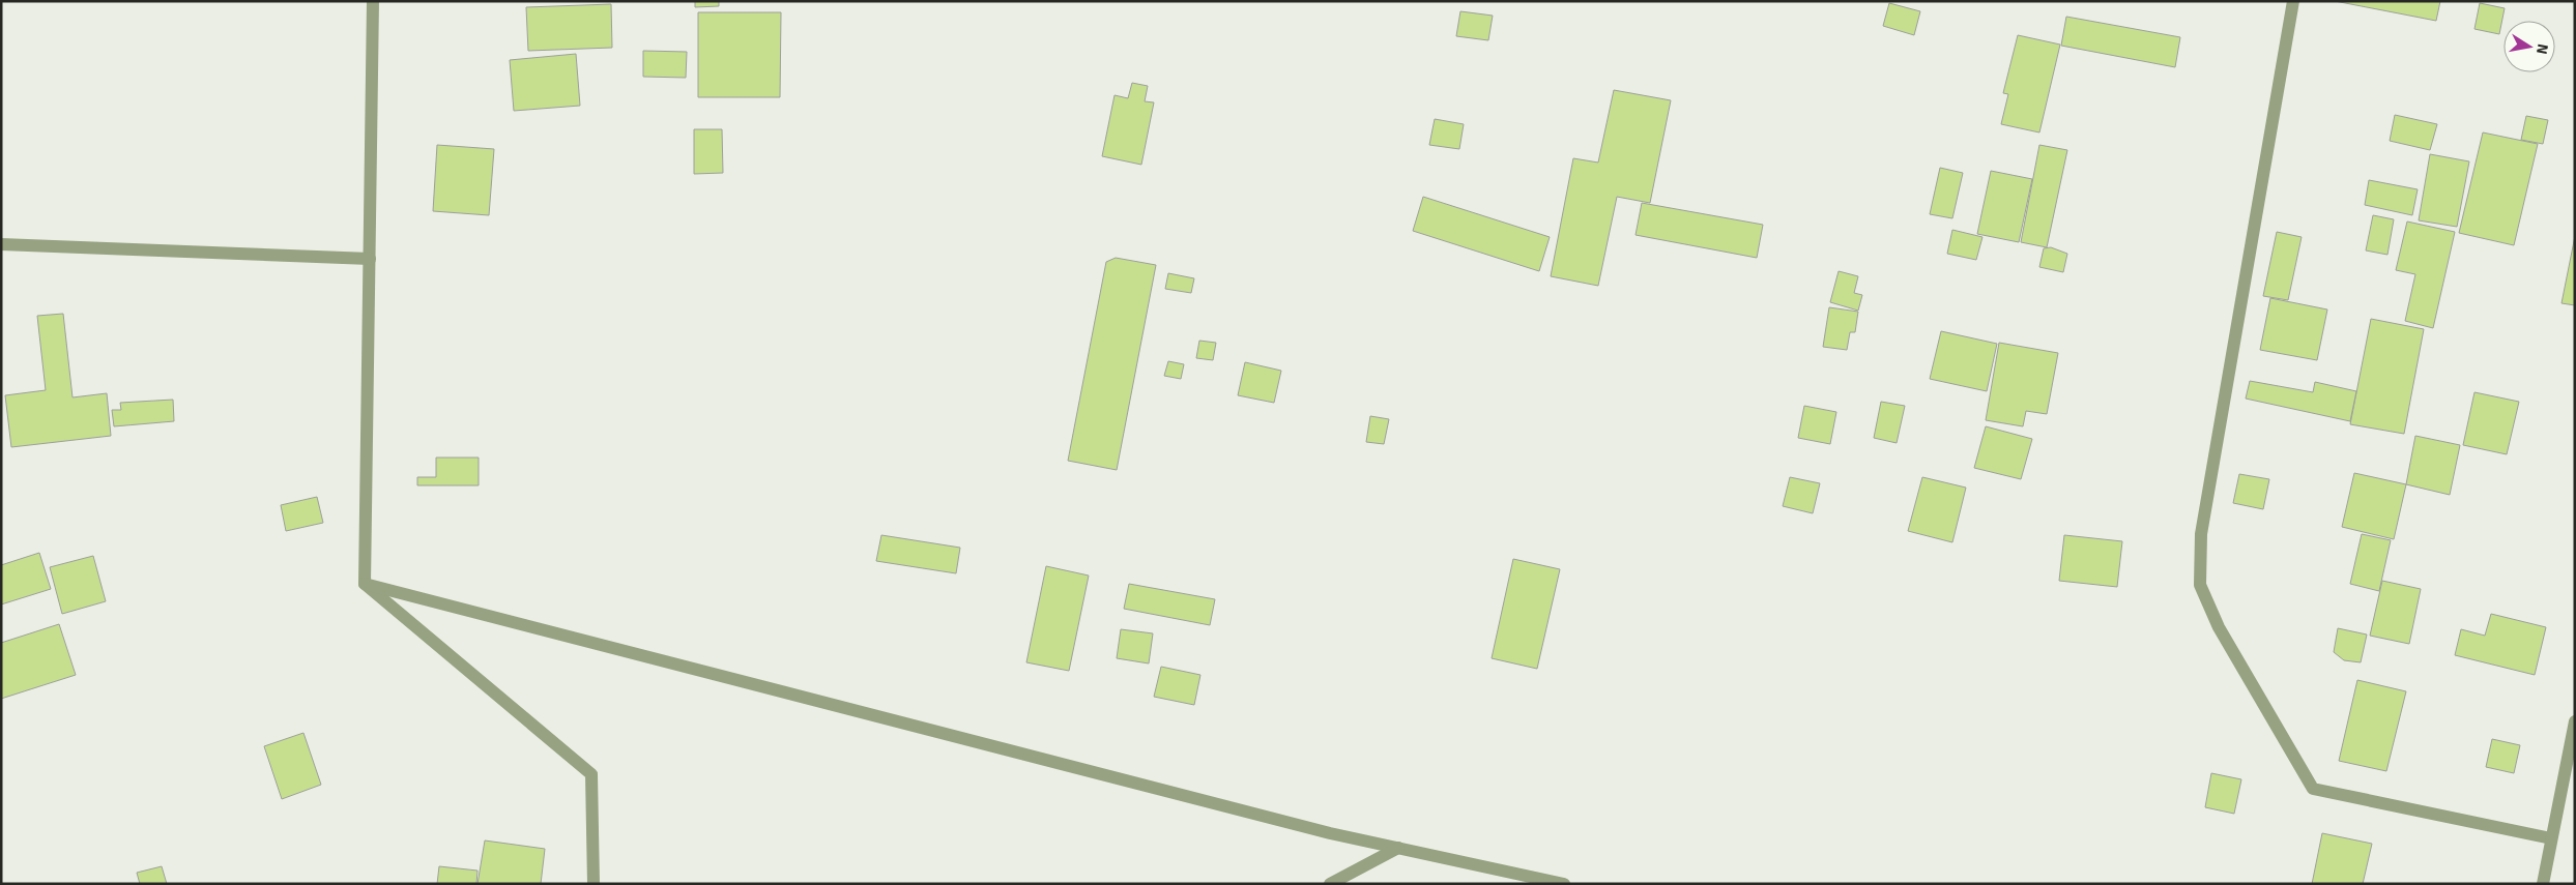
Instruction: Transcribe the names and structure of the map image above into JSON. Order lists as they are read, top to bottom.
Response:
{
  "north": "right"
}
